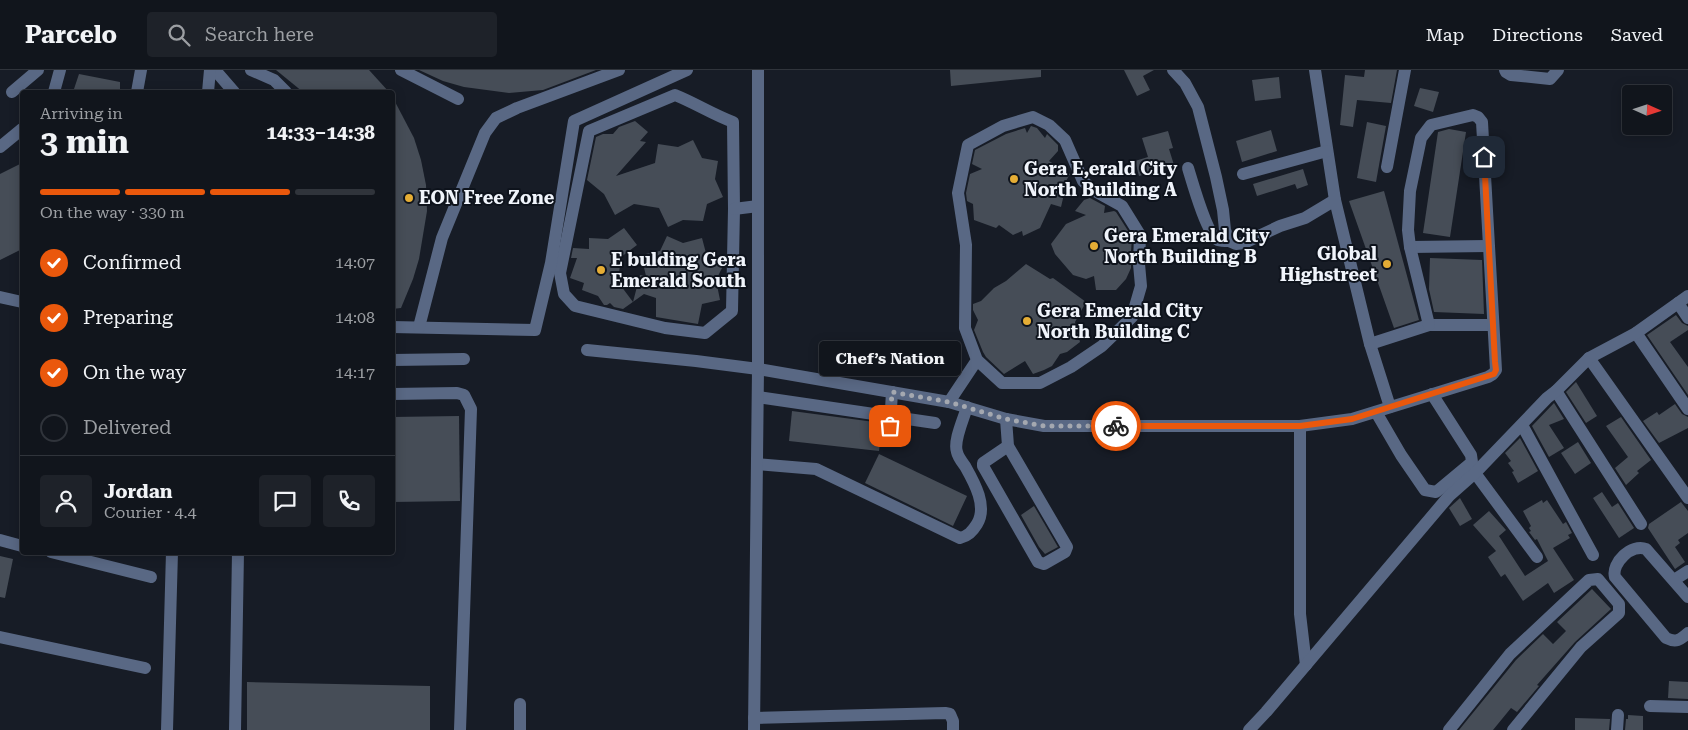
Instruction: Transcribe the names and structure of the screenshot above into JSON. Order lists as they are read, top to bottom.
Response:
{
  "places": [
    "Gera E,erald City North Building A",
    "EON Free Zone",
    "Gera Emerald City North Building B",
    "Global Highstreet",
    "E bulding Gera Emerald South",
    "Gera Emerald City North Building C",
    "Chef’s Nation"
  ],
  "north": "right",
  "page": {
    "header": "Parcelo",
    "search": "Search here",
    "nav": ["Map", "Directions", "Saved"],
    "heading": ["3 min", "Arriving in", "14:33–14:38"],
    "panel": ["Jordan", "Courier · 4.4"],
    "bar": "On the way · 330 m",
    "list": [
      ["Confirmed", "14:07"],
      ["Preparing", "14:08"],
      ["On the way", "14:17"],
      "Delivered"
    ],
    "bubble": "Chef’s Nation"
  }
}
